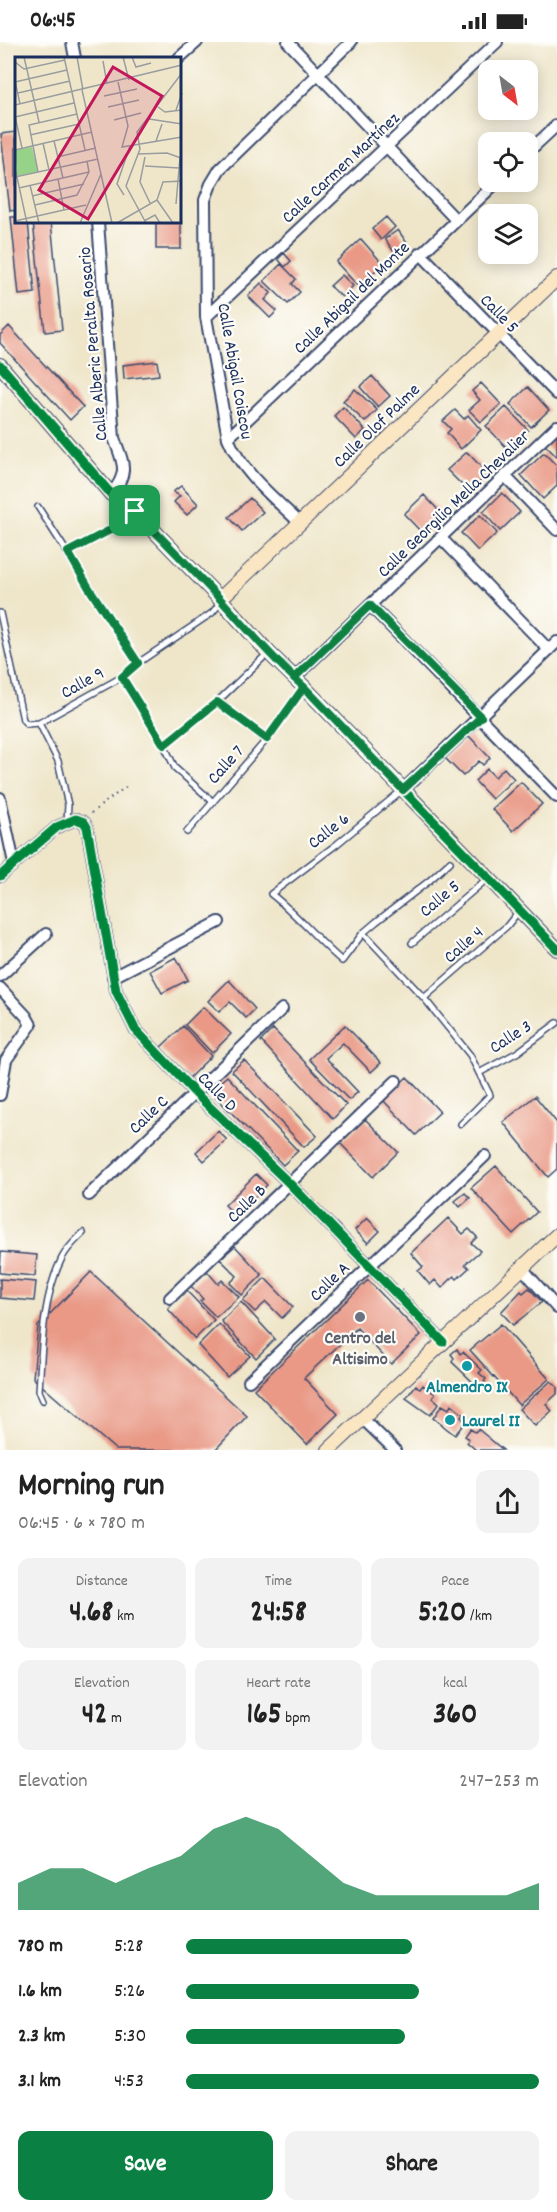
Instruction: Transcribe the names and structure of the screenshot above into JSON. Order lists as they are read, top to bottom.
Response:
{
  "streets": {
    "street": [
      "Calle Carmen Martínez",
      "Calle Abigail del Monte",
      "Calle 5",
      "Calle Alberic Peralta Rosario",
      "Calle Abigail Coiscou",
      "Calle Olof Palme",
      "Calle Georgilio Mella Chevalier",
      "Calle D",
      "Calle C",
      "Calle B",
      "Calle A"
    ],
    "lane": [
      "Calle 9",
      "Calle 7",
      "Calle 6",
      "Calle 4",
      "Calle 3"
    ]
  },
  "crossings": [
    ["Calle Carmen Martínez", "Calle Abigail Coiscou"],
    ["Calle Abigail del Monte", "Calle 5"],
    ["Calle Abigail del Monte", "Calle Abigail Coiscou"],
    ["Calle 5", "Calle Olof Palme"],
    ["Calle Abigail Coiscou", "Calle Olof Palme"],
    ["Calle Olof Palme", "Calle 9"],
    ["Calle Georgilio Mella Chevalier", "Calle 7"],
    ["Calle D", "Calle C"],
    ["Calle D", "Calle B"],
    ["Calle D", "Calle A"]
  ],
  "places": ["Centro del Altisimo", "Almendro IX", "Laurel II"],
  "north": "bottom right",
  "page": {
    "status": "06:45",
    "heading": ["Morning run", "06:45 · 6 × 780 m"],
    "stats": [
      ["Distance", "4.68 km"],
      ["Time", "24:58"],
      ["Pace", "5:20 /km"],
      ["Elevation", "42 m"],
      ["Heart rate", "165 bpm"],
      ["kcal", "360"]
    ],
    "chart": ["Elevation", "247–253 m"],
    "list": [
      {
        "name": "780 m",
        "note": "5:28"
      },
      {
        "name": "1.6 km",
        "note": "5:26"
      },
      {
        "name": "2.3 km",
        "note": "5:30"
      },
      {
        "name": "3.1 km",
        "note": "4:53"
      }
    ],
    "buttons": ["Save", "Share"]
  }
}
